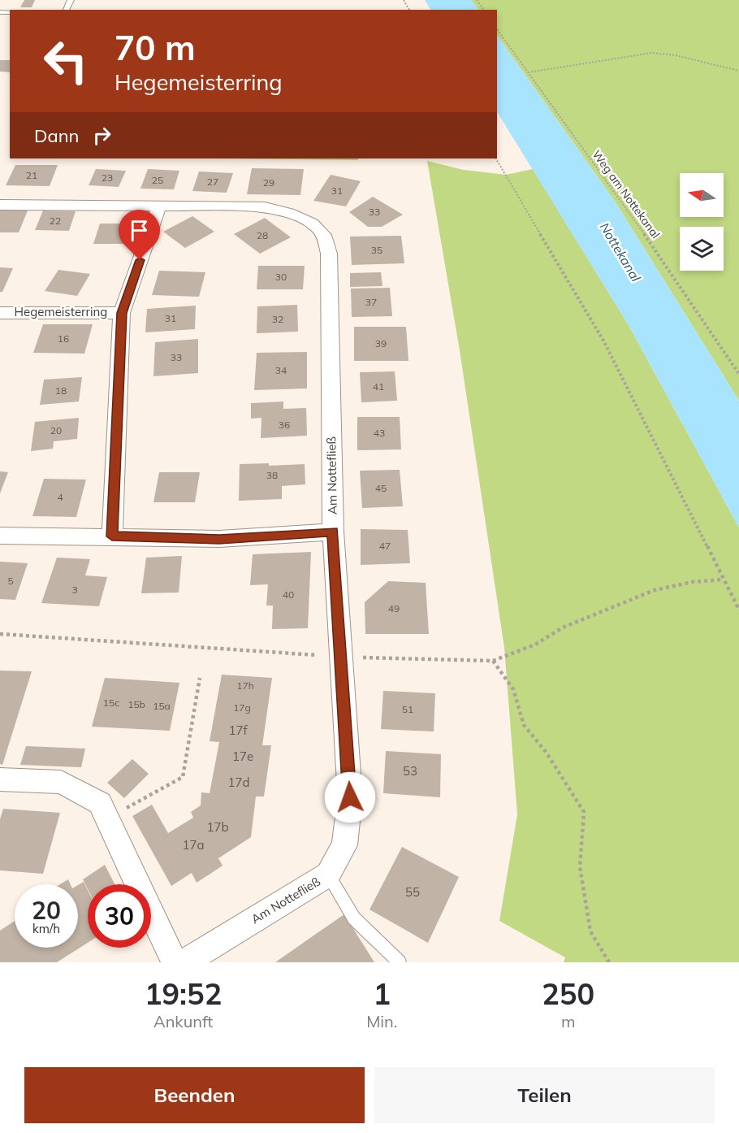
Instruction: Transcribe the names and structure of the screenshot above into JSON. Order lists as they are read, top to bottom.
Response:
{
  "streets": {
    "street": ["Hegemeisterring", "Am Nottefließ"],
    "path": ["Weg am Nottekanal"]
  },
  "crossings": [
    ["Hegemeisterring", "Am Nottefließ"]
  ],
  "water": ["Nottekanal"],
  "house_numbers": [
    "21",
    "23",
    "25",
    "27",
    "29",
    "31",
    "33",
    "22",
    "28",
    "35",
    "30",
    "37",
    "31",
    "32",
    "16",
    "39",
    "33",
    "34",
    "41",
    "18",
    "36",
    "20",
    "43",
    "38",
    "45",
    "4",
    "47",
    "5",
    "3",
    "40",
    "49",
    "17h",
    "15c",
    "15b",
    "15a",
    "17g",
    "51",
    "17f",
    "17e",
    "53",
    "17d",
    "17b",
    "17a",
    "55"
  ],
  "north": "left",
  "page": {
    "turn": ["70 m", "Hegemeisterring"],
    "then": "Dann",
    "speed": "20 km/h",
    "limit": "30",
    "eta": [
      "19:52",
      "Ankunft",
      "1",
      "Min.",
      "250",
      "m"
    ],
    "buttons": ["Beenden", "Teilen"]
  }
}
